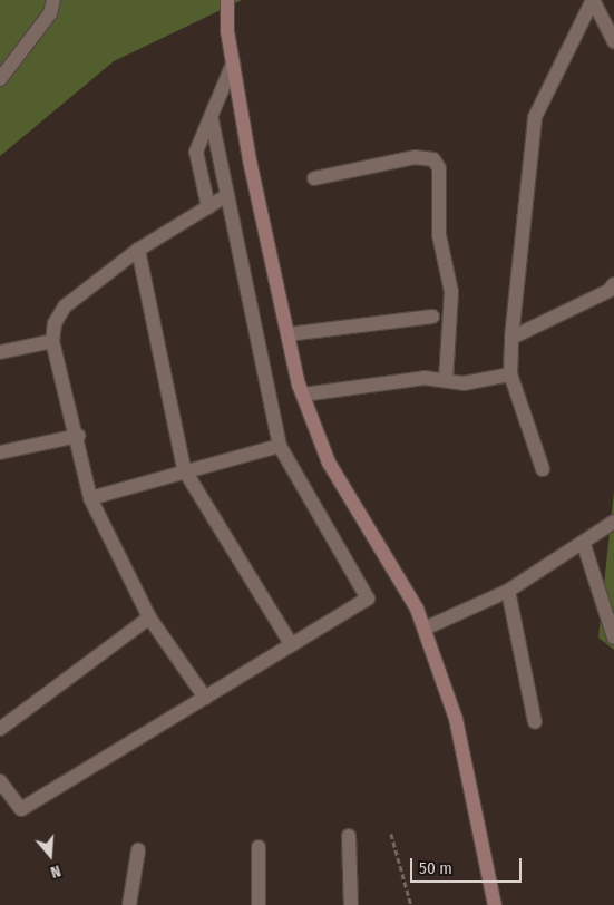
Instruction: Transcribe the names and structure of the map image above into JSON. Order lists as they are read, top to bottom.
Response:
{
  "scale_bar": "50 m",
  "north": "bottom"
}
